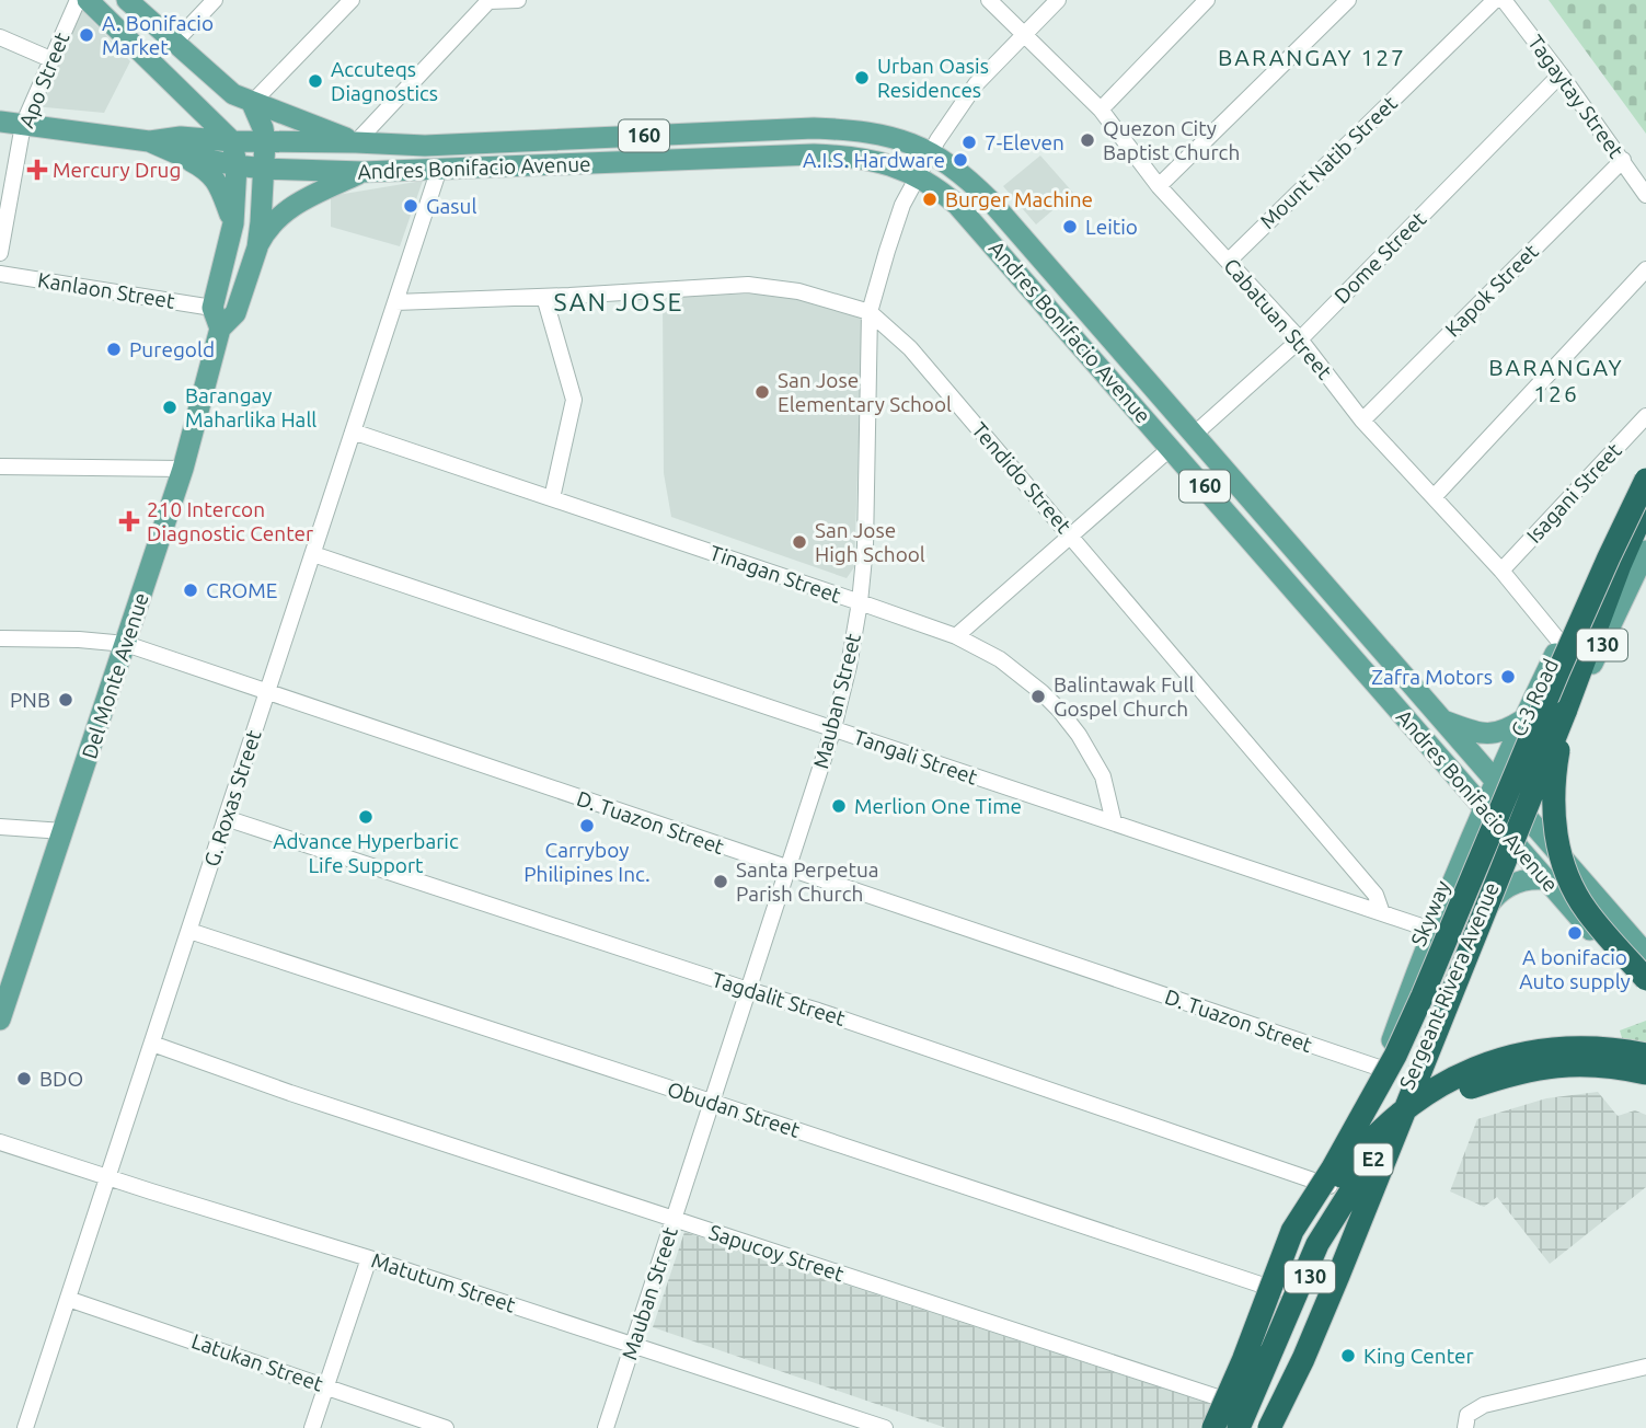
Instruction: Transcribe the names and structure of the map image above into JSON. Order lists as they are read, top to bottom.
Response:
{
  "streets": {
    "highway": ["Skyway", "E2"],
    "main road": [
      "160",
      "Andres Bonifacio Avenue",
      "130",
      "Del Monte Avenue",
      "C-3 Road",
      "Sergeant Rivera Avenue"
    ],
    "street": [
      "Apo Street",
      "Tagaytay Street",
      "Mount Natib Street",
      "Dome Street",
      "Kanlaon Street",
      "Kapok Street",
      "Cabatuan Street",
      "Tendido Street",
      "Isagani Street",
      "Tinagan Street",
      "Mauban Street",
      "Tangali Street",
      "G. Roxas Street",
      "D. Tuazon Street",
      "Tagdalit Street",
      "Obudan Street",
      "Sapucoy Street",
      "Matutum Street",
      "Latukan Street"
    ]
  },
  "crossings": [
    ["Tagaytay Street", "Dome Street"],
    ["Tagaytay Street", "Kapok Street"],
    ["Mount Natib Street", "Cabatuan Street"],
    ["Andres Bonifacio Avenue", "Dome Street"],
    ["Andres Bonifacio Avenue", "Del Monte Avenue"],
    ["Andres Bonifacio Avenue", "C-3 Road"],
    ["Andres Bonifacio Avenue", "Mauban Street"],
    ["Andres Bonifacio Avenue", "G. Roxas Street"],
    ["Andres Bonifacio Avenue", "Sergeant Rivera Avenue"],
    ["Dome Street", "Cabatuan Street"],
    ["Kapok Street", "Cabatuan Street"],
    ["Cabatuan Street", "Isagani Street"],
    ["Cabatuan Street", "C-3 Road"],
    ["Cabatuan Street", "Mauban Street"],
    ["Tendido Street", "Mauban Street"],
    ["Tendido Street", "Tangali Street"],
    ["Tendido Street", "G. Roxas Street"],
    ["Tinagan Street", "Mauban Street"],
    ["Tinagan Street", "Tangali Street"],
    ["Tinagan Street", "G. Roxas Street"],
    ["Del Monte Avenue", "D. Tuazon Street"],
    ["C-3 Road", "Sergeant Rivera Avenue"],
    ["Mauban Street", "Tangali Street"],
    ["Mauban Street", "D. Tuazon Street"],
    ["Mauban Street", "Tagdalit Street"],
    ["Mauban Street", "Obudan Street"],
    ["Mauban Street", "Sapucoy Street"],
    ["Mauban Street", "Matutum Street"],
    ["Tangali Street", "G. Roxas Street"],
    ["Tangali Street", "Sergeant Rivera Avenue"],
    ["G. Roxas Street", "D. Tuazon Street"],
    ["G. Roxas Street", "Tagdalit Street"],
    ["G. Roxas Street", "Obudan Street"],
    ["G. Roxas Street", "Sapucoy Street"],
    ["G. Roxas Street", "Matutum Street"],
    ["G. Roxas Street", "Latukan Street"],
    ["D. Tuazon Street", "Sergeant Rivera Avenue"],
    ["Skyway", "Sergeant Rivera Avenue"],
    ["Skyway", "Obudan Street"],
    ["Sergeant Rivera Avenue", "Tagdalit Street"],
    ["Sergeant Rivera Avenue", "Obudan Street"],
    ["Sergeant Rivera Avenue", "E2"],
    ["Sergeant Rivera Avenue", "Sapucoy Street"]
  ],
  "districts": ["BARANGAY 127", "SAN JOSE", "BARANGAY 126"],
  "places": {
    "other": [
      "A. Bonifacio Market",
      "Urban Oasis Residences",
      "Accuteqs Diagnostics",
      "Quezon City Baptist Church",
      "7-Eleven",
      "A.I.S. Hardware",
      "Burger Machine",
      "Gasul",
      "Leitio",
      "Puregold",
      "San Jose Elementary School",
      "Barangay Maharlika Hall",
      "San Jose High School",
      "CROME",
      "Zafra Motors",
      "Balintawak Full Gospel Church",
      "PNB",
      "Merlion One Time",
      "Advance Hyperbaric Life Support",
      "Carryboy Philipines Inc.",
      "Santa Perpetua Parish Church",
      "A bonifacio Auto supply",
      "BDO",
      "King Center"
    ],
    "health": ["Mercury Drug", "210 Intercon Diagnostic Center"]
  }
}
